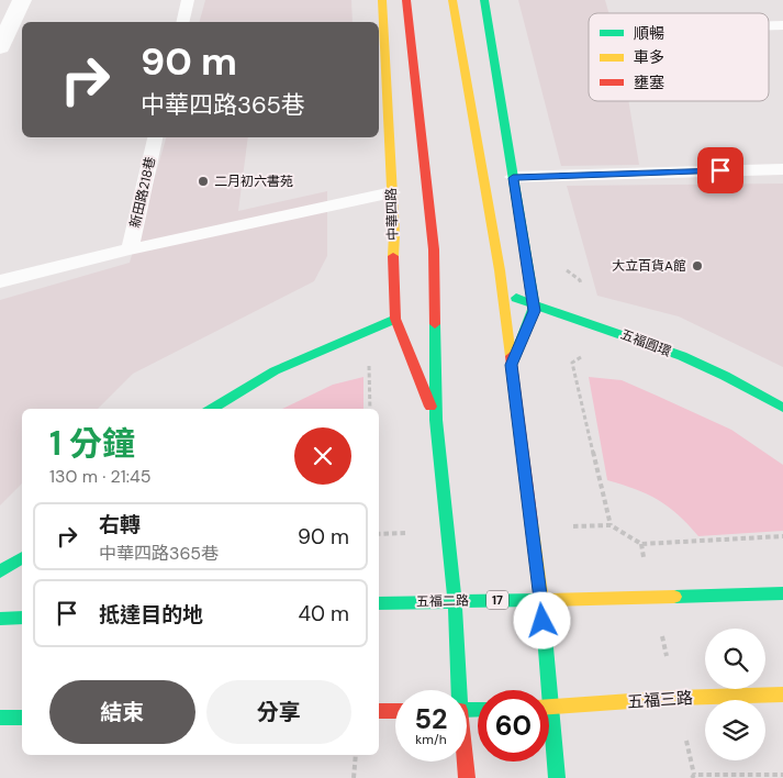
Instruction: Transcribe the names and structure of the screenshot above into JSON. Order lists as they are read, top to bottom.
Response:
{
  "streets": {
    "street": [
      "中華四路",
      "五福圓環",
      "17",
      "五福二路",
      "五福三路"
    ],
    "lane": ["新田路218巷"]
  },
  "crossings": [
    ["中華四路", "五福二路"]
  ],
  "places": ["二月初六書苑", "大立百貨A館"],
  "legend": ["順暢", "車多", "壅塞"],
  "page": {
    "turn": ["90 m", "中華四路365巷"],
    "heading": ["1 分鐘", "130 m · 21:45"],
    "list": [
      {
        "name": "右轉",
        "note": "中華四路365巷",
        "value": "90 m"
      },
      {
        "name": "抵達目的地",
        "value": "40 m"
      }
    ],
    "buttons": ["結束", "分享"],
    "speed": "52 km/h",
    "limit": "60"
  }
}
